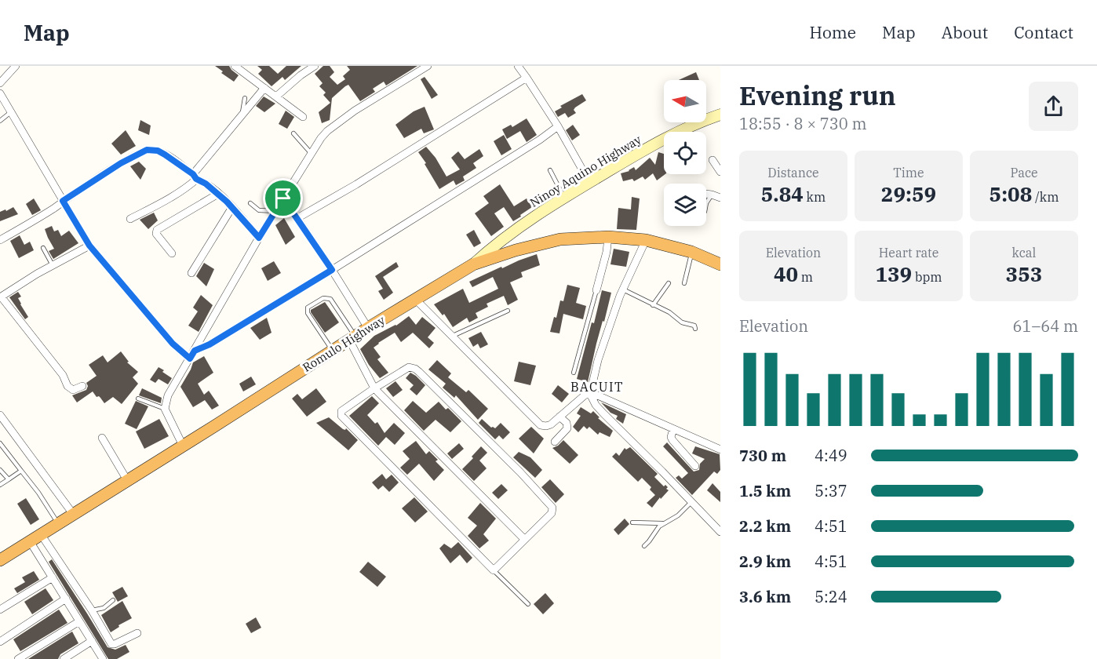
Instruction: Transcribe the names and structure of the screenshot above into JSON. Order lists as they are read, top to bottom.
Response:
{
  "streets": {
    "highway": ["Romulo Highway"],
    "main road": ["Ninoy Aquino Highway"]
  },
  "crossings": [
    ["Ninoy Aquino Highway", "Romulo Highway"]
  ],
  "districts": ["BACUIT"],
  "north": "left",
  "page": {
    "header": "Map",
    "nav": [
      "Home",
      "Map",
      "About",
      "Contact"
    ],
    "heading": ["Evening run", "18:55 · 8 × 730 m"],
    "stats": [
      ["Distance", "5.84 km"],
      ["Time", "29:59"],
      ["Pace", "5:08 /km"],
      ["Elevation", "40 m"],
      ["Heart rate", "139 bpm"],
      ["kcal", "353"]
    ],
    "chart": ["Elevation", "61–64 m"],
    "list": [
      {
        "name": "730 m",
        "note": "4:49"
      },
      {
        "name": "1.5 km",
        "note": "5:37"
      },
      {
        "name": "2.2 km",
        "note": "4:51"
      },
      {
        "name": "2.9 km",
        "note": "4:51"
      },
      {
        "name": "3.6 km",
        "note": "5:24"
      }
    ]
  }
}
